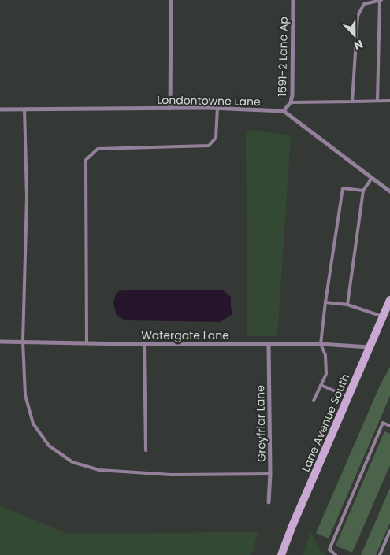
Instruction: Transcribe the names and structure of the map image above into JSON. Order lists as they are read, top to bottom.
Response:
{
  "streets": {
    "main road": ["Lane Avenue South"],
    "street": [
      "1591-2 Lane Ap",
      "Londontowne Lane",
      "Watergate Lane",
      "Greyfriar Lane"
    ]
  },
  "crossings": [
    ["1591-2 Lane Ap", "Londontowne Lane"],
    ["Watergate Lane", "Lane Avenue South"],
    ["Watergate Lane", "Greyfriar Lane"]
  ],
  "north": "bottom"
}
